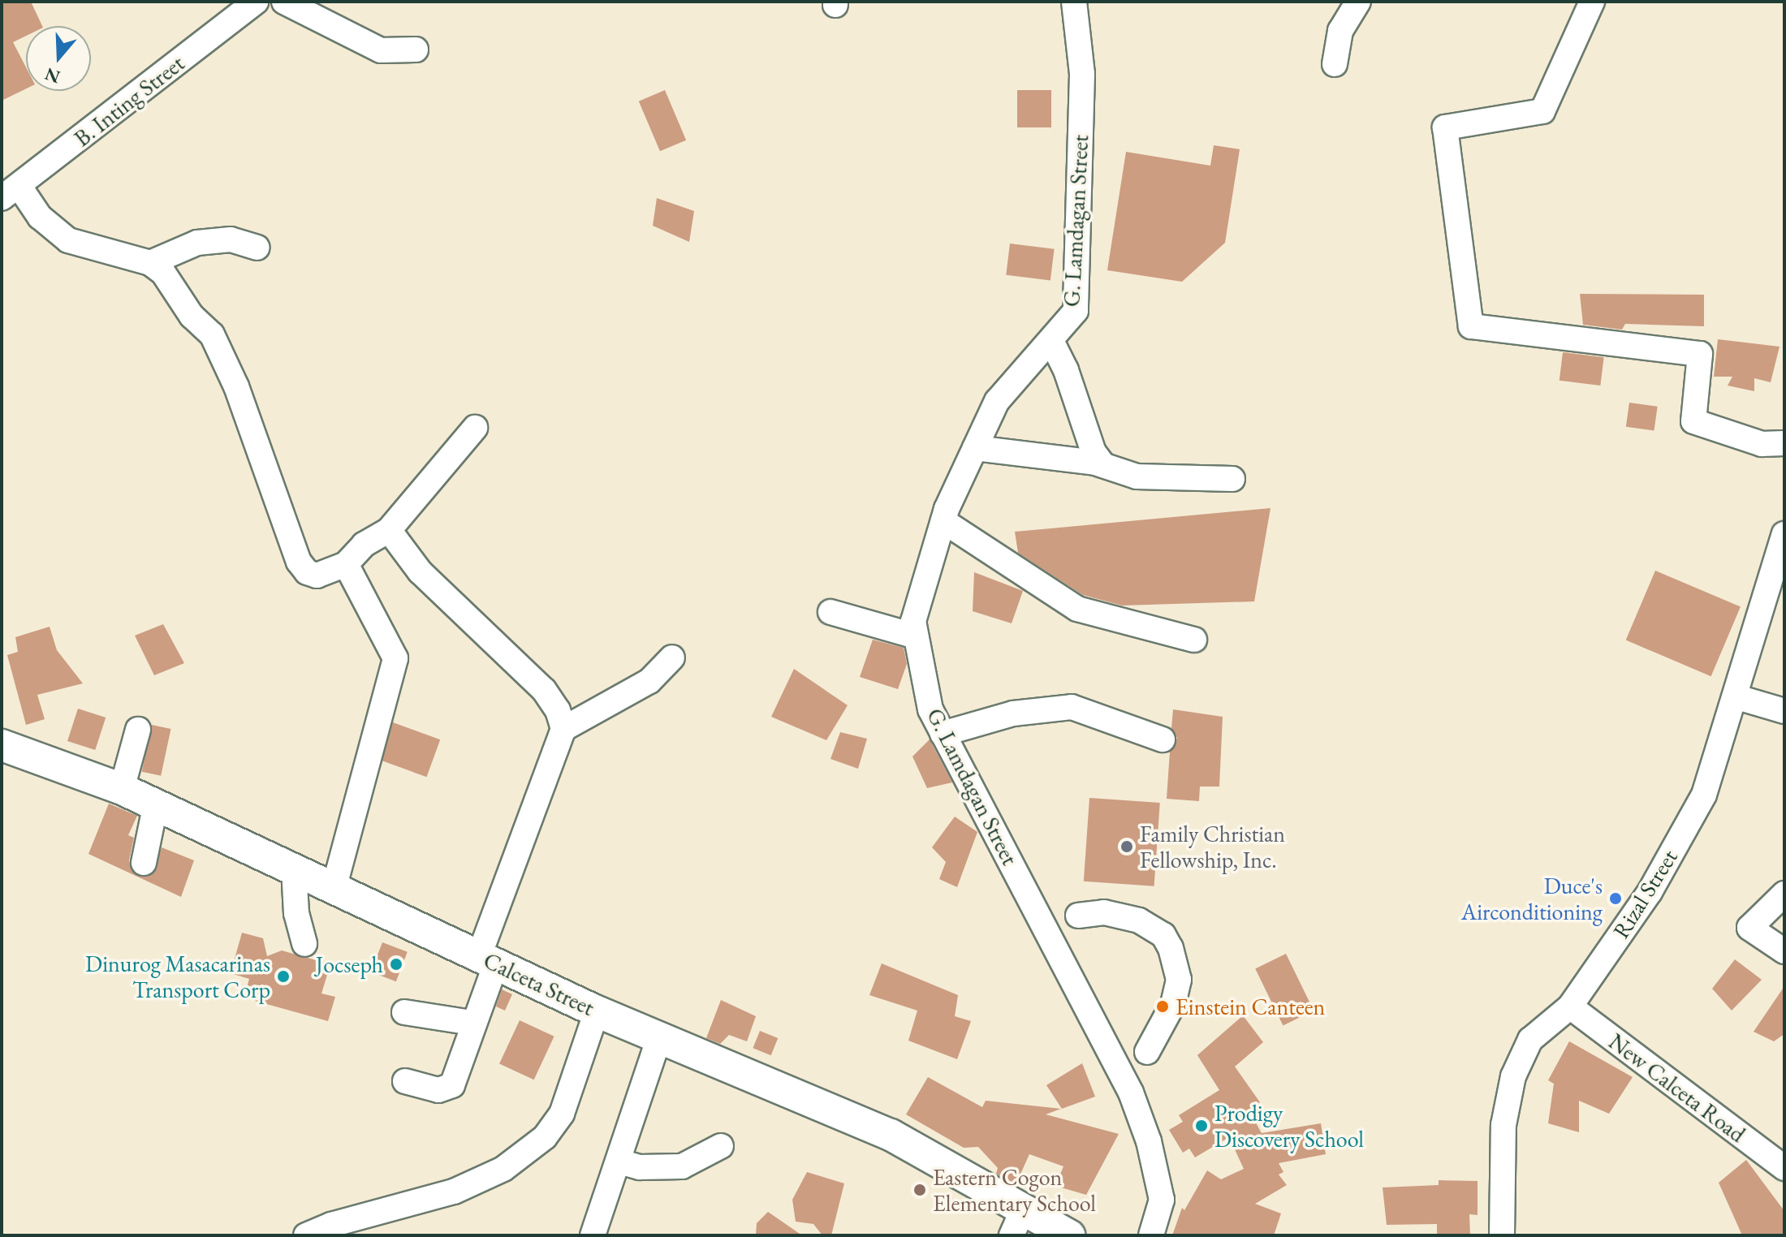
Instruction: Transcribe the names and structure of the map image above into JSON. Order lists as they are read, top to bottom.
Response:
{
  "streets": {
    "main road": ["Calceta Street"],
    "street": [
      "B. Inting Street",
      "G. Lamdagan Street",
      "Rizal Street",
      "New Calceta Road"
    ]
  },
  "crossings": [
    ["Rizal Street", "New Calceta Road"]
  ],
  "places": [
    "Family Christian Fellowship, Inc.",
    "Duce's Airconditioning",
    "Jocseph",
    "Dinurog Masacarinas Transport Corp",
    "Einstein Canteen",
    "Prodigy Discovery School",
    "Eastern Cogon Elementary School"
  ],
  "north": "bottom"
}
